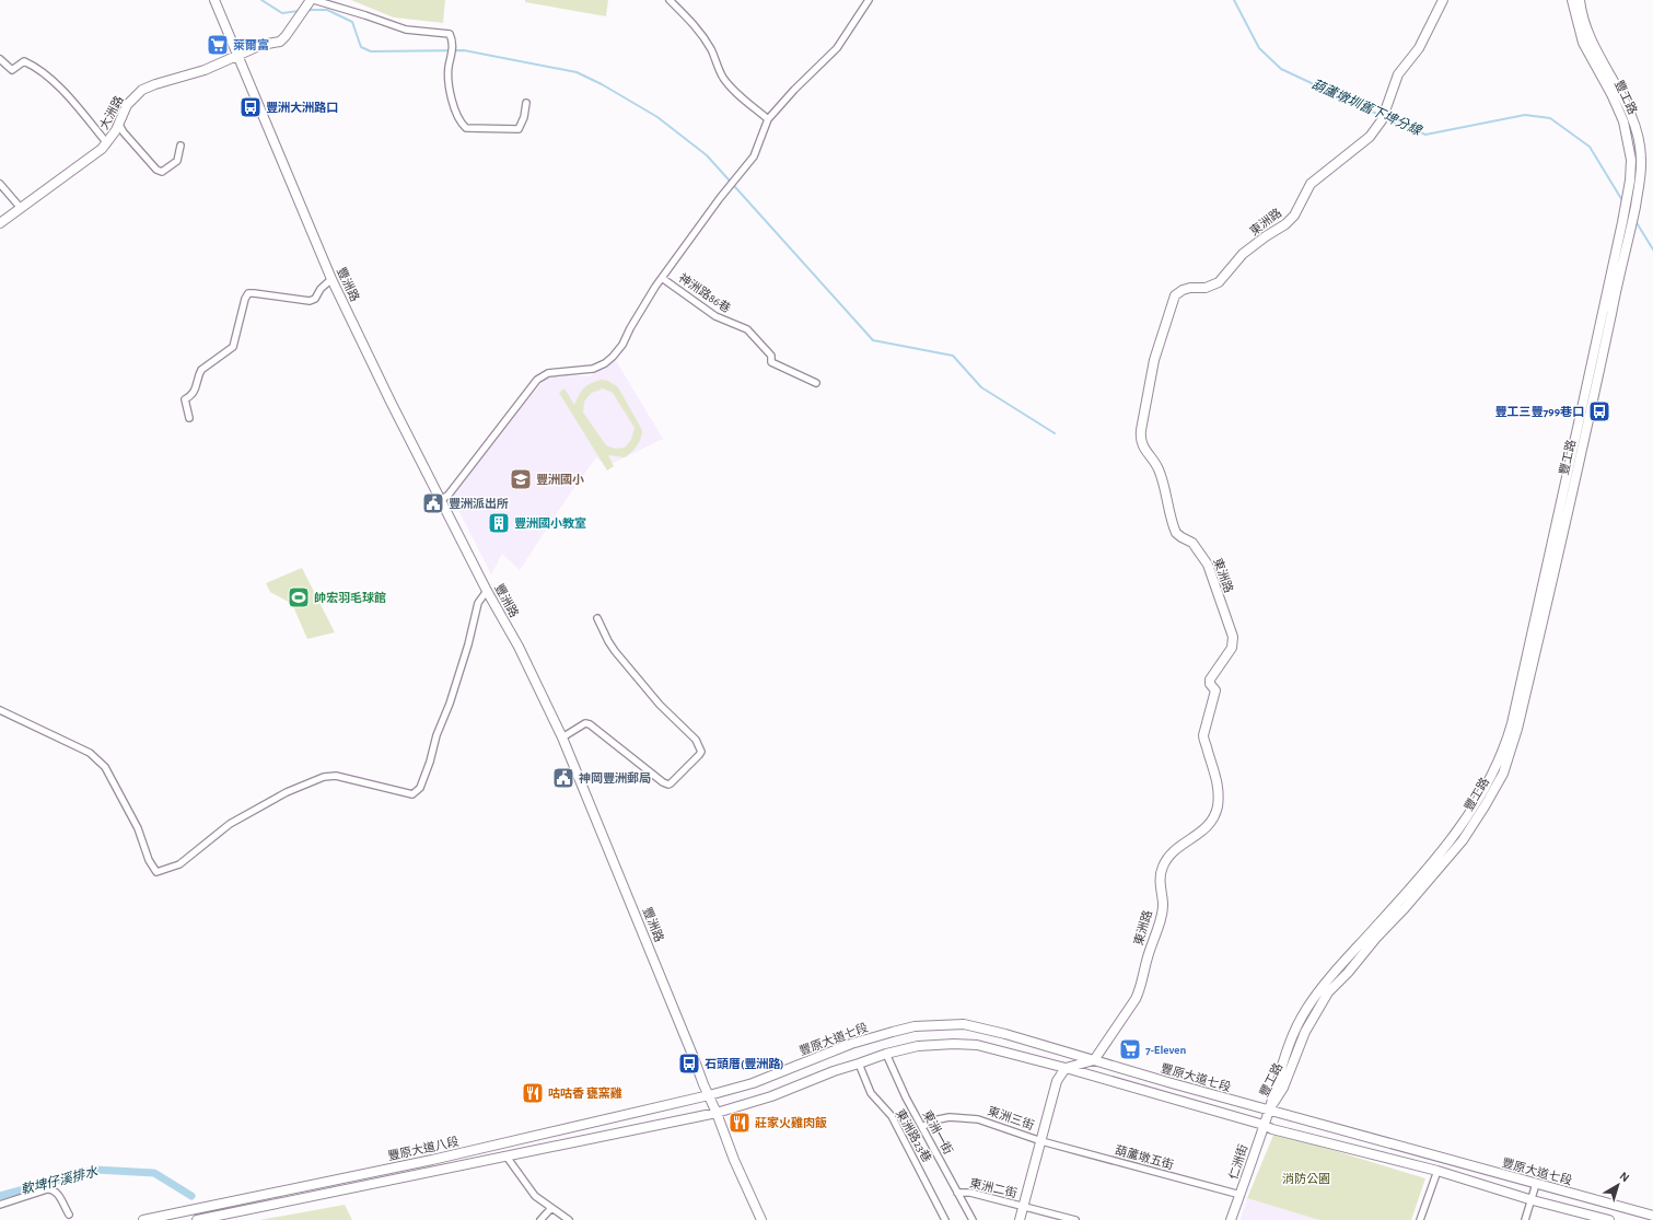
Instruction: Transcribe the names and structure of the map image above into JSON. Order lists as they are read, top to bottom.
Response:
{
  "streets": {
    "street": [
      "豐工路",
      "大洲路",
      "東洲路",
      "豐洲路",
      "神洲路86巷",
      "豐原大道七段",
      "東洲三街",
      "東洲一街",
      "東洲路23巷",
      "豐原大道八段",
      "葫蘆墩五街",
      "仁洲街",
      "東洲二街"
    ]
  },
  "crossings": [
    ["豐工路", "豐原大道七段"],
    ["豐工路", "仁洲街"],
    ["大洲路", "豐洲路"],
    ["東洲路", "豐原大道七段"],
    ["豐洲路", "豐原大道七段"],
    ["豐洲路", "豐原大道八段"],
    ["豐原大道七段", "豐原大道八段"],
    ["豐原大道七段", "仁洲街"],
    ["東洲三街", "東洲一街"],
    ["東洲三街", "葫蘆墩五街"],
    ["東洲一街", "東洲二街"],
    ["葫蘆墩五街", "仁洲街"]
  ],
  "water": ["葫蘆墩圳舊下埤分線", "軟埤仔溪排水"],
  "parks": ["消防公園"],
  "places": {
    "supermarket": ["萊爾富", "7-Eleven"],
    "bus stop": ["豐洲大洲路口", "豐工三豐799巷口", "石頭厝(豐洲路)"],
    "school or university": ["豐洲國小"],
    "public building": ["豐洲派出所", "神岡豐洲郵局"],
    "building": ["豐洲國小教室"],
    "sports": ["帥宏羽毛球館"],
    "restaurant": ["咕咕香 甕窯雞", "莊家火雞肉飯"]
  },
  "north": "top right"
}
